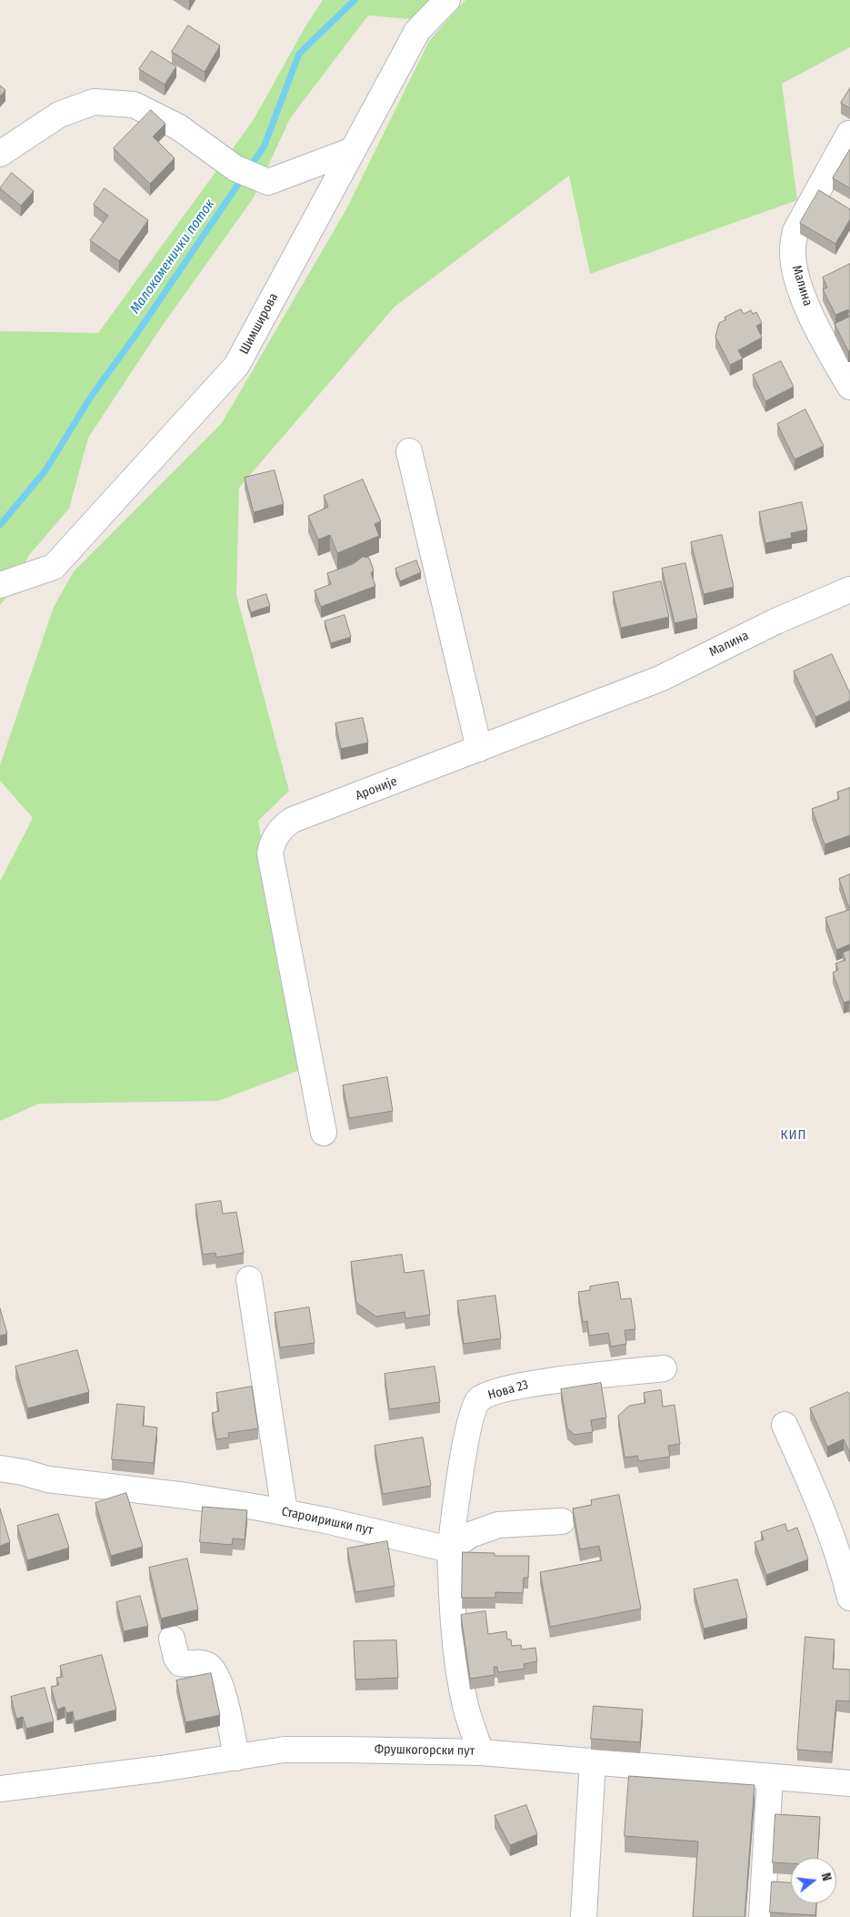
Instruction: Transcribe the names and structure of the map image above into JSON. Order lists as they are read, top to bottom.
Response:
{
  "streets": {
    "street": [
      "Малина",
      "Шимширова",
      "Ароније",
      "Нова 23",
      "Староиришки пут",
      "Фрушкогорски пут"
    ]
  },
  "crossings": [
    ["Малина", "Ароније"],
    ["Нова 23", "Староиришки пут"]
  ],
  "districts": ["КИП"],
  "water": ["Малокаменички поток"],
  "north": "right"
}
